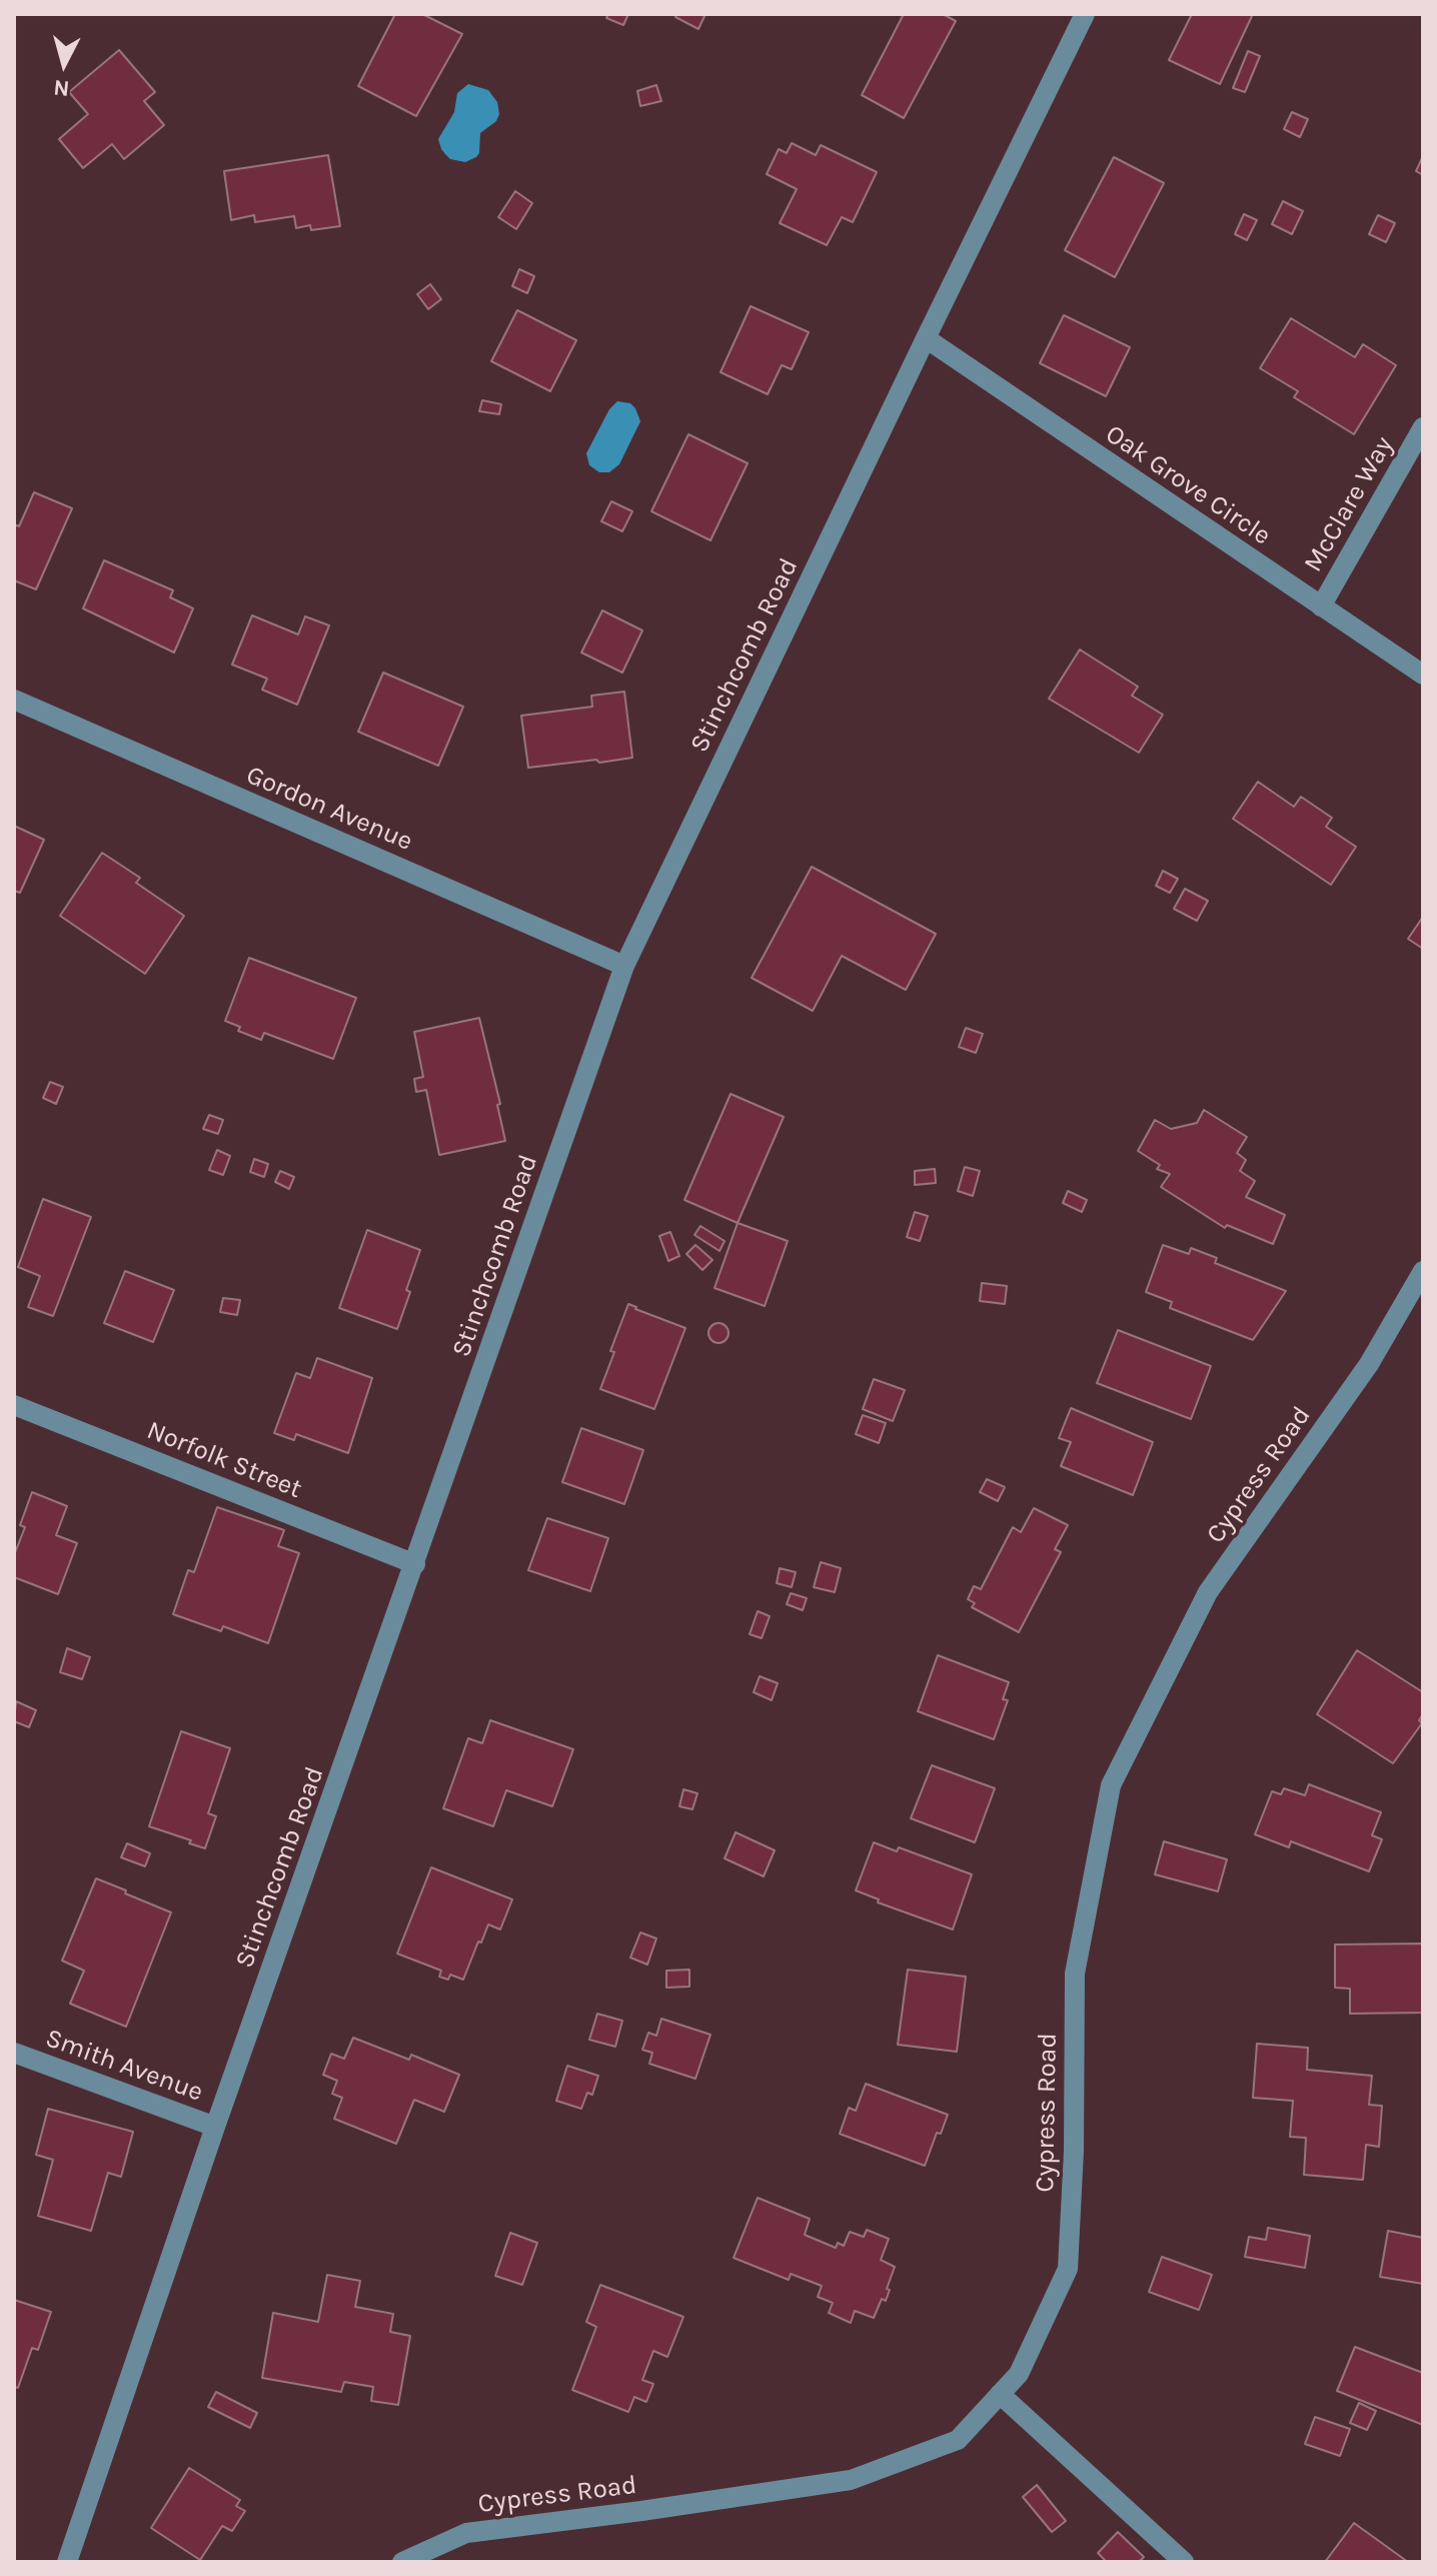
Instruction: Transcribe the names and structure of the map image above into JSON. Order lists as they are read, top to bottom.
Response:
{
  "streets": {
    "street": [
      "Oak Grove Circle",
      "McClare Way",
      "Stinchcomb Road",
      "Gordon Avenue",
      "Norfolk Street",
      "Cypress Road",
      "Smith Avenue"
    ]
  },
  "crossings": [
    ["Oak Grove Circle", "McClare Way"],
    ["Oak Grove Circle", "Stinchcomb Road"],
    ["Stinchcomb Road", "Gordon Avenue"],
    ["Stinchcomb Road", "Norfolk Street"],
    ["Stinchcomb Road", "Smith Avenue"]
  ],
  "north": "bottom"
}
